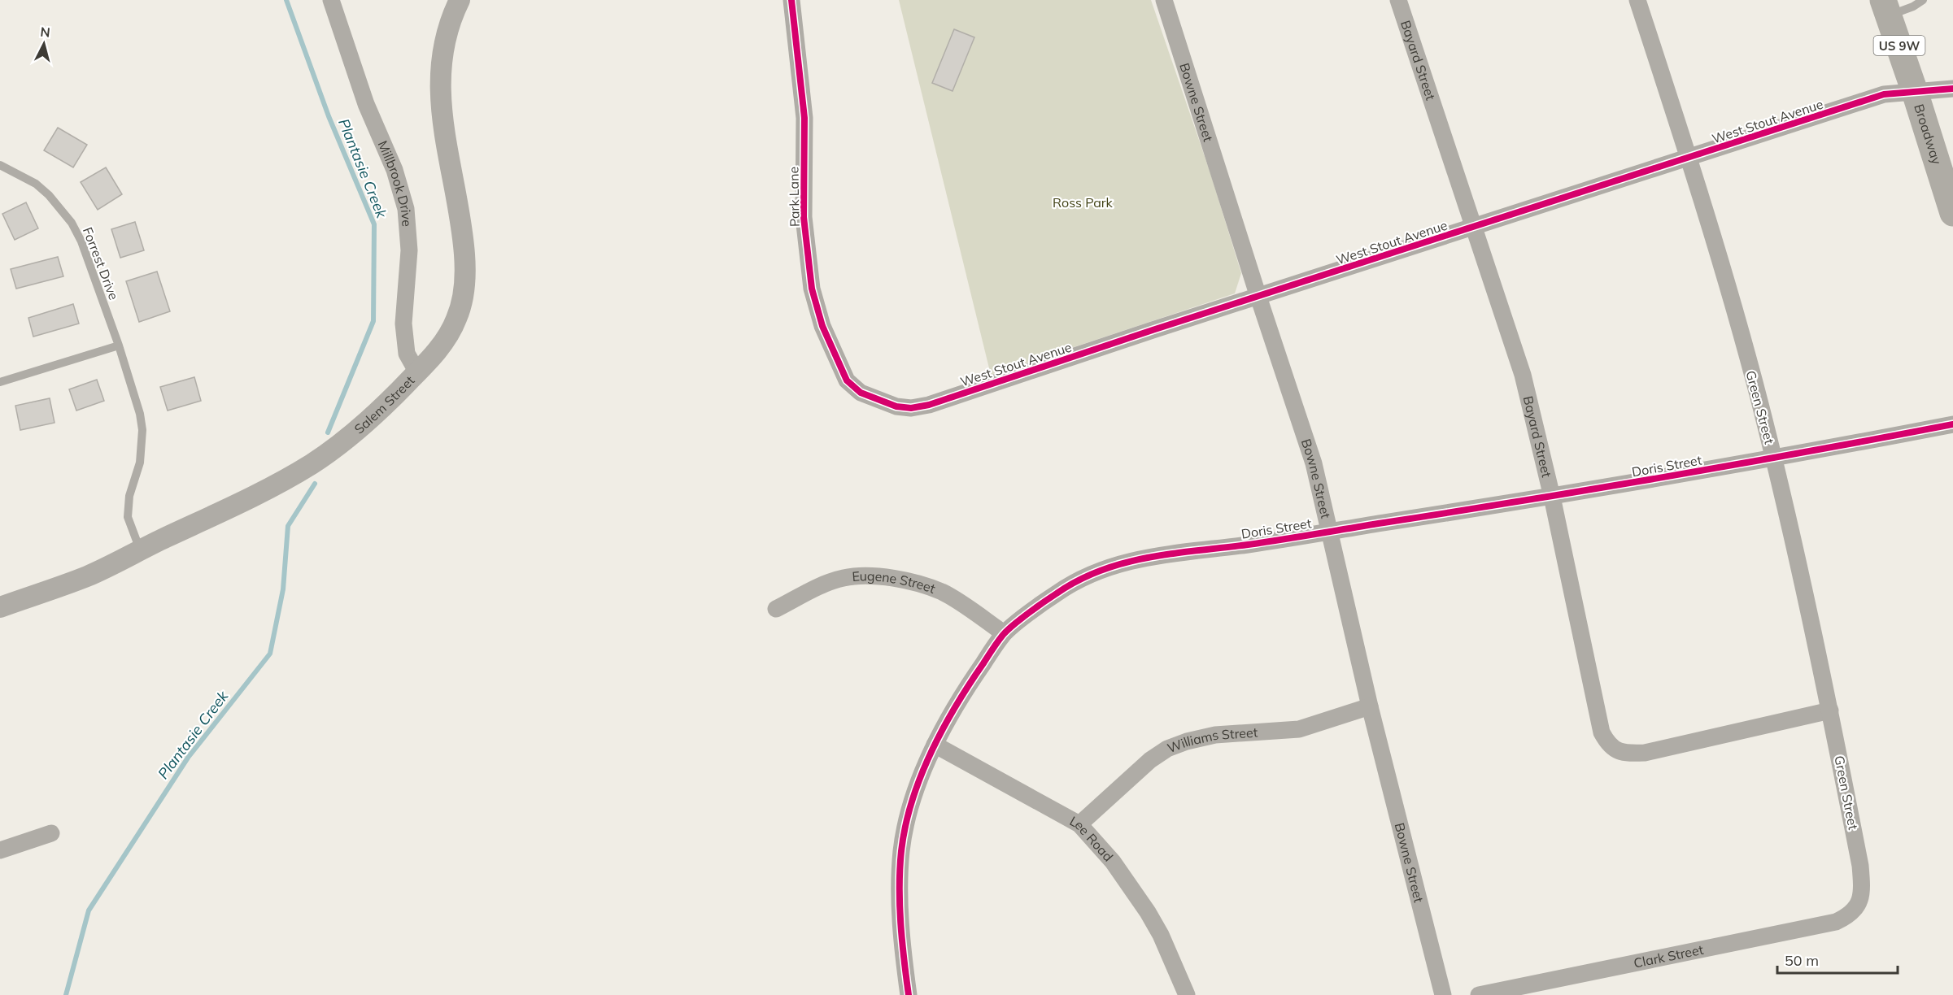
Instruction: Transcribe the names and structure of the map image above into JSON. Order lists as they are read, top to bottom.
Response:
{
  "streets": {
    "highway": ["US 9W", "Broadway"],
    "street": [
      "Bayard Street",
      "Bowne Street",
      "West Stout Avenue",
      "Millbrook Drive",
      "Park Lane",
      "Salem Street",
      "Green Street",
      "Doris Street",
      "Eugene Street",
      "Williams Street",
      "Lee Road",
      "Clark Street"
    ],
    "lane": ["Forrest Drive"]
  },
  "crossings": [
    ["Bayard Street", "West Stout Avenue"],
    ["Bayard Street", "Green Street"],
    ["Bayard Street", "Doris Street"],
    ["Bowne Street", "West Stout Avenue"],
    ["Bowne Street", "Doris Street"],
    ["Bowne Street", "Williams Street"],
    ["West Stout Avenue", "Broadway"],
    ["West Stout Avenue", "Park Lane"],
    ["West Stout Avenue", "Green Street"],
    ["Millbrook Drive", "Salem Street"],
    ["Forrest Drive", "Salem Street"],
    ["Green Street", "Doris Street"],
    ["Green Street", "Clark Street"],
    ["Doris Street", "Eugene Street"],
    ["Doris Street", "Lee Road"],
    ["Williams Street", "Lee Road"]
  ],
  "water": ["Plantasie Creek"],
  "parks": ["Ross Park"],
  "scale_bar": "50 m",
  "north": "top"
}
